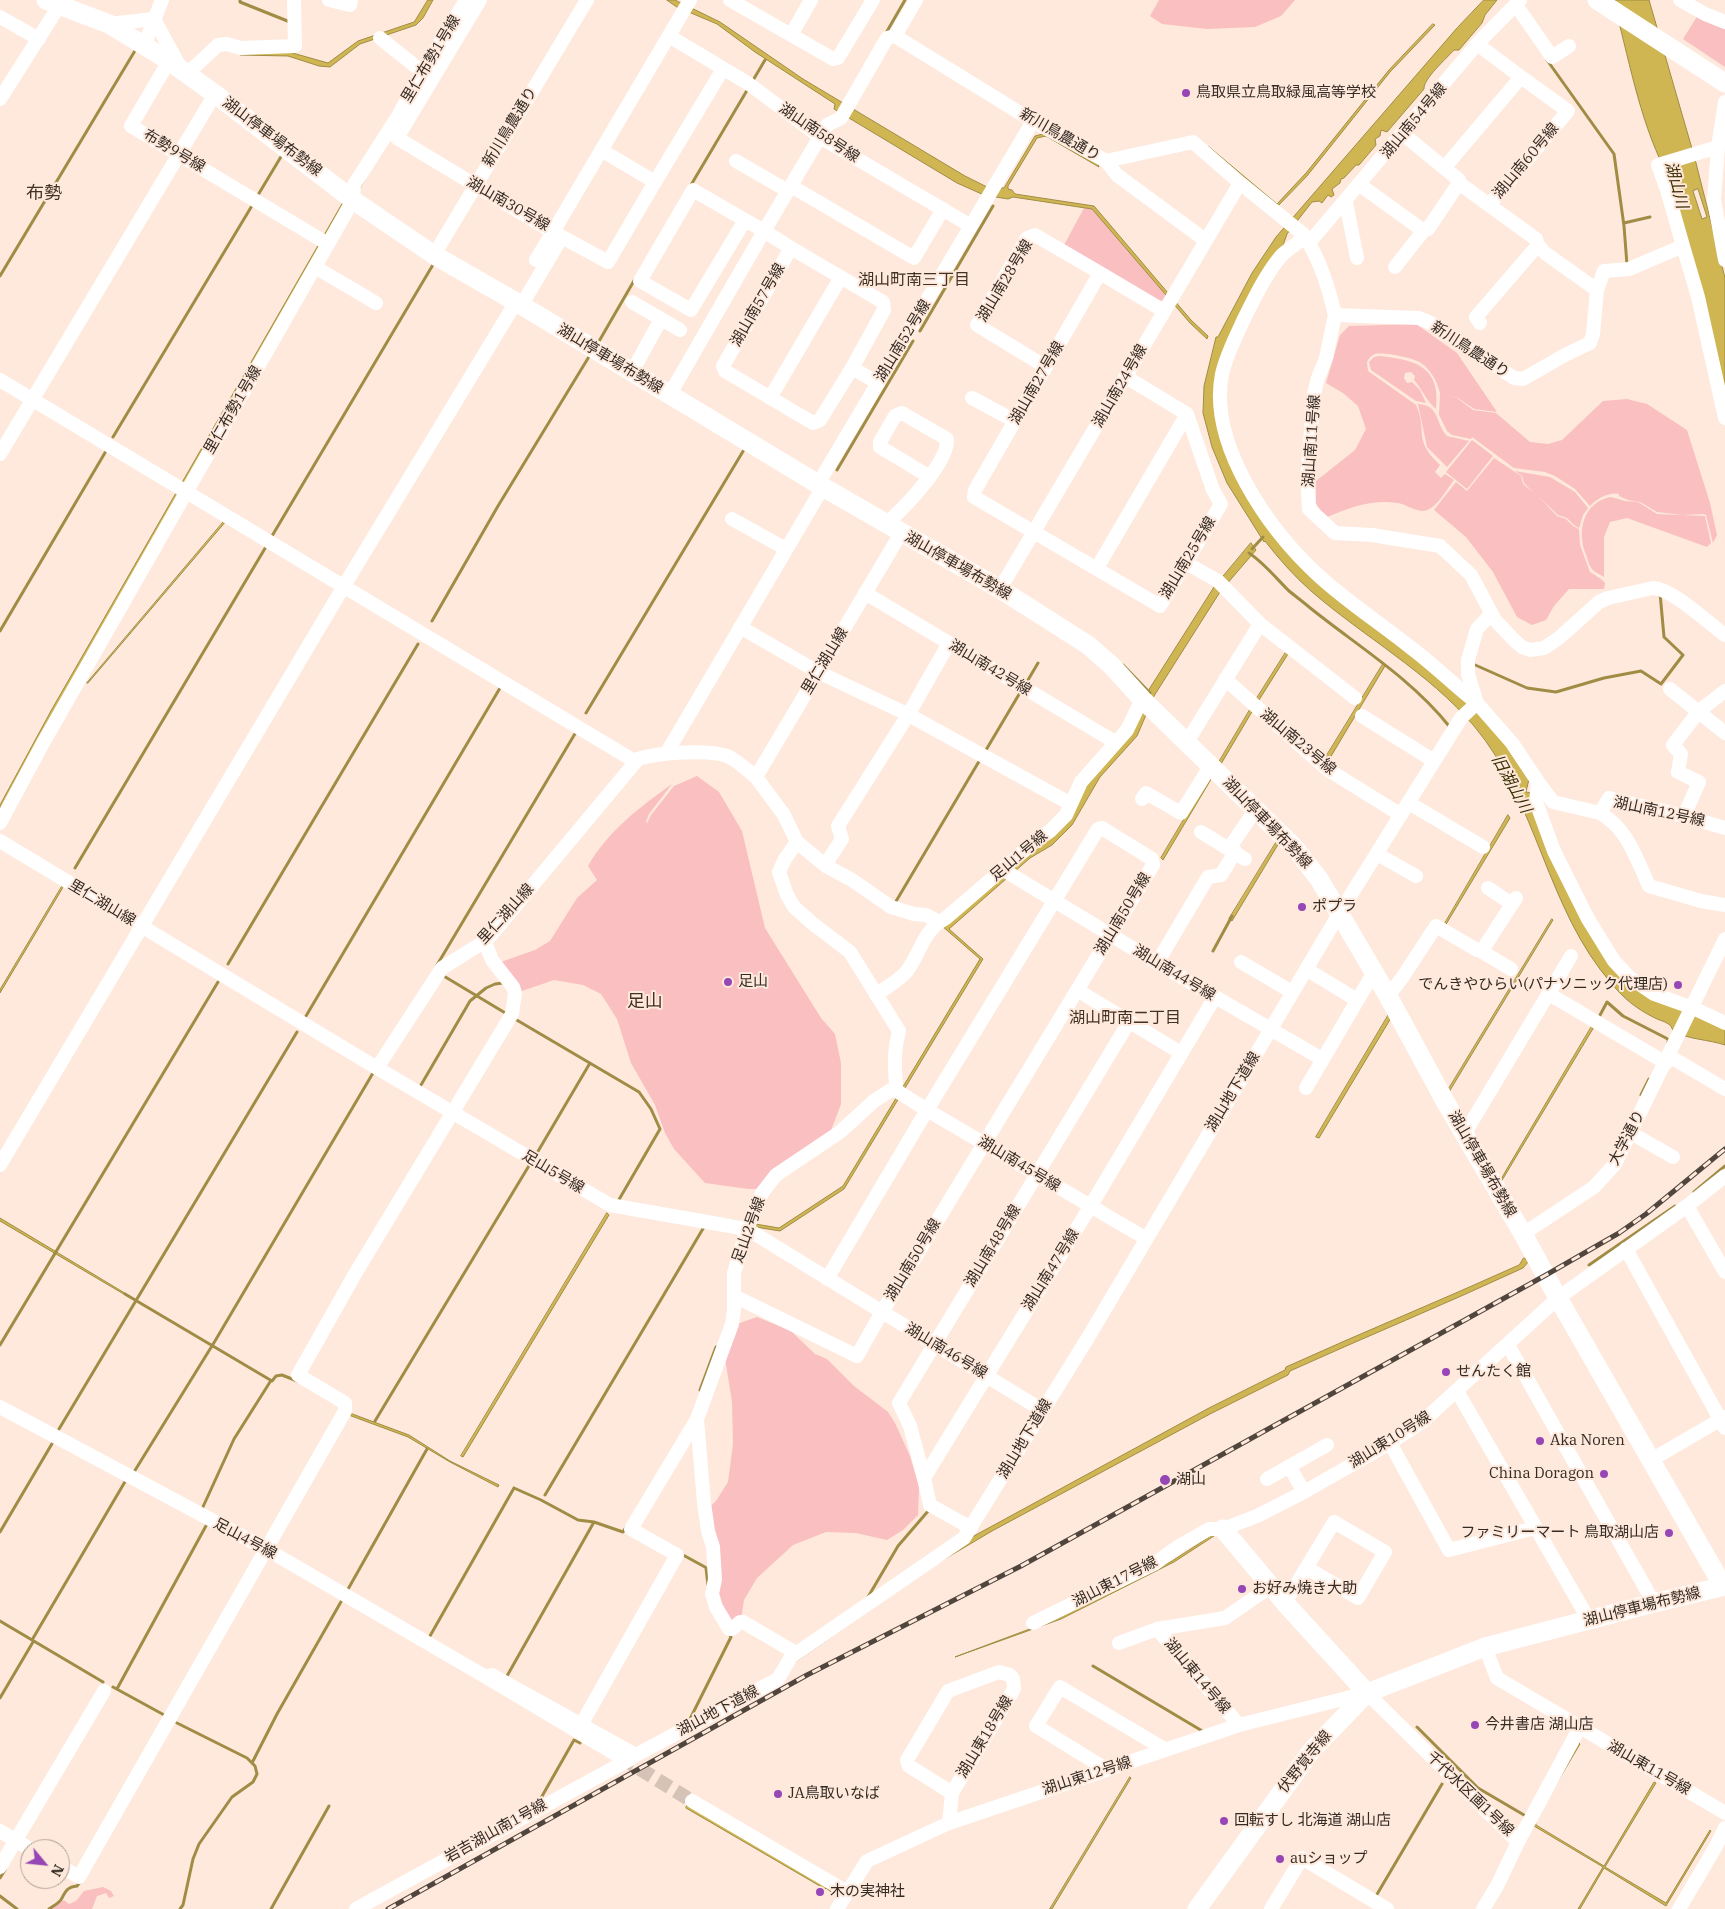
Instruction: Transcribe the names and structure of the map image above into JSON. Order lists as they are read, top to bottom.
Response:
{
  "streets": {
    "main road": ["湖山停車場布勢線", "伏野覚寺線"],
    "street": [
      "里仁布勢1号線",
      "湖山南54号線",
      "新川鳥農通り",
      "湖山南58号線",
      "布勢9号線",
      "湖山南60号線",
      "湖山南30号線",
      "湖山南28号線",
      "湖山南57号線",
      "湖山南52号線",
      "湖山南27号線",
      "湖山南24号線",
      "湖山南11号線",
      "湖山南25号線",
      "里仁湖山線",
      "湖山南42号線",
      "湖山南23号線",
      "湖山南12号線",
      "足山1号線",
      "湖山南50号線",
      "湖山南44号線",
      "湖山地下道線",
      "大学通り",
      "湖山南45号線",
      "足山5号線",
      "足山2号線",
      "湖山南48号線",
      "湖山南47号線",
      "湖山南46号線",
      "湖山東10号線",
      "足山4号線",
      "湖山東17号線",
      "湖山東14号線",
      "湖山東18号線",
      "湖山東11号線",
      "湖山東12号線",
      "千代水区画1号線",
      "岩吉湖山南1号線"
    ]
  },
  "crossings": [
    ["里仁布勢1号線", "湖山停車場布勢線"],
    ["里仁布勢1号線", "布勢9号線"],
    ["里仁布勢1号線", "湖山南30号線"],
    ["湖山南54号線", "新川鳥農通り"],
    ["湖山南54号線", "湖山南60号線"],
    ["湖山南54号線", "湖山南12号線"],
    ["湖山南54号線", "湖山地下道線"],
    ["新川鳥農通り", "湖山停車場布勢線"],
    ["新川鳥農通り", "湖山南30号線"],
    ["新川鳥農通り", "湖山南52号線"],
    ["新川鳥農通り", "湖山南24号線"],
    ["新川鳥農通り", "湖山南11号線"],
    ["湖山南58号線", "湖山南30号線"],
    ["湖山南58号線", "湖山南52号線"],
    ["湖山停車場布勢線", "布勢9号線"],
    ["湖山停車場布勢線", "湖山南52号線"],
    ["湖山停車場布勢線", "湖山南24号線"],
    ["湖山停車場布勢線", "里仁湖山線"],
    ["湖山停車場布勢線", "足山1号線"],
    ["湖山停車場布勢線", "湖山地下道線"],
    ["湖山停車場布勢線", "大学通り"],
    ["湖山停車場布勢線", "湖山東10号線"],
    ["湖山停車場布勢線", "伏野覚寺線"],
    ["湖山停車場布勢線", "湖山東11号線"],
    ["湖山停車場布勢線", "湖山東12号線"],
    ["湖山停車場布勢線", "千代水区画1号線"],
    ["湖山南28号線", "湖山南27号線"],
    ["湖山南27号線", "湖山南24号線"],
    ["湖山南27号線", "湖山南25号線"],
    ["湖山南24号線", "湖山南25号線"],
    ["湖山南11号線", "湖山南12号線"],
    ["里仁湖山線", "湖山南42号線"],
    ["里仁湖山線", "足山5号線"],
    ["湖山南42号線", "足山1号線"],
    ["湖山南23号線", "湖山地下道線"],
    ["湖山南12号線", "湖山地下道線"],
    ["足山1号線", "湖山南44号線"],
    ["湖山南50号線", "湖山南44号線"],
    ["湖山南50号線", "湖山南45号線"],
    ["湖山南50号線", "足山2号線"],
    ["湖山南50号線", "湖山南46号線"],
    ["湖山南44号線", "湖山地下道線"],
    ["湖山南44号線", "湖山南47号線"],
    ["湖山地下道線", "湖山南45号線"],
    ["湖山地下道線", "足山2号線"],
    ["湖山地下道線", "湖山南46号線"],
    ["湖山地下道線", "岩吉湖山南1号線"],
    ["湖山南45号線", "足山2号線"],
    ["湖山南45号線", "湖山南48号線"],
    ["湖山南45号線", "湖山南47号線"],
    ["足山5号線", "足山2号線"],
    ["足山5号線", "湖山南46号線"],
    ["足山2号線", "湖山南46号線"],
    ["湖山南48号線", "湖山南47号線"],
    ["湖山南48号線", "湖山南46号線"],
    ["湖山南47号線", "湖山南46号線"],
    ["湖山東10号線", "湖山東17号線"],
    ["湖山東14号線", "湖山東12号線"],
    ["湖山東18号線", "湖山東12号線"],
    ["伏野覚寺線", "湖山東12号線"],
    ["伏野覚寺線", "千代水区画1号線"],
    ["湖山東12号線", "千代水区画1号線"]
  ],
  "districts": [
    "布勢",
    "湖山町南三丁目",
    "足山",
    "湖山町南二丁目"
  ],
  "water": ["湖山川", "旧湖山川"],
  "places": [
    "鳥取県立鳥取緑風高等学校",
    "ポプラ",
    "足山",
    "でんきやひらい(パナソニック代理店)",
    "せんたく館",
    "Aka Noren",
    "China Doragon",
    "湖山",
    "ファミリーマート 鳥取湖山店",
    "お好み焼き大助",
    "今井書店 湖山店",
    "JA鳥取いなば",
    "回転すし 北海道 湖山店",
    "auショップ",
    "木の実神社"
  ],
  "north": "bottom right"
}
